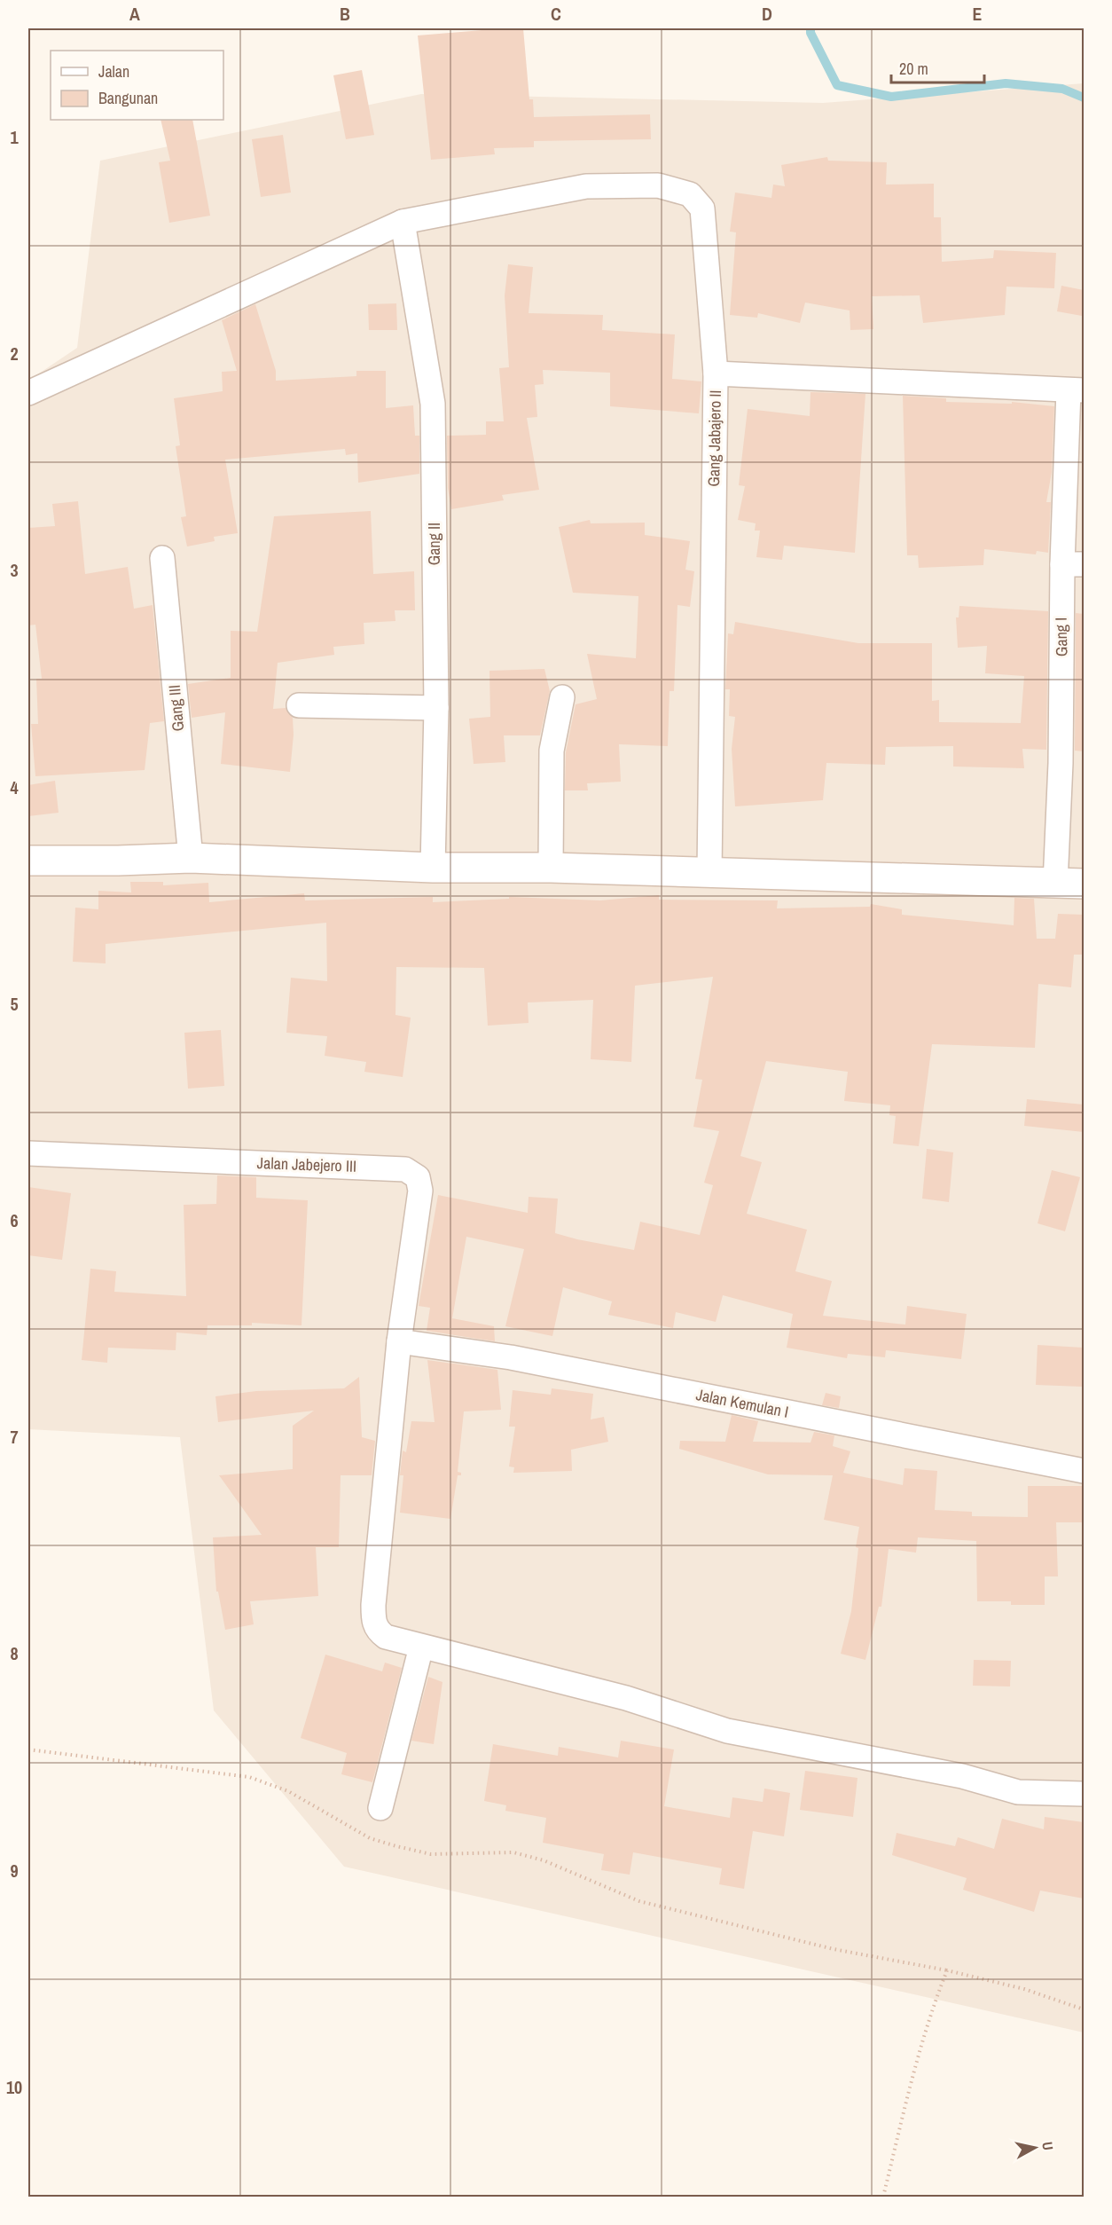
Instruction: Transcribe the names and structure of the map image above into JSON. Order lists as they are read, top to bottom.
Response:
{
  "streets": {
    "street": [
      "Gang Jabajero II",
      "Gang II",
      "Gang I",
      "Gang III",
      "Jalan Jabejero III",
      "Jalan Kemulan I"
    ]
  },
  "crossings": [
    ["Gang Jabajero II", "Gang I"],
    ["Jalan Jabejero III", "Jalan Kemulan I"]
  ],
  "legend": ["Jalan", "Bangunan"],
  "scale_bar": "20 m",
  "north": "right",
  "grid": {
    "columns": [
      "A",
      "B",
      "C",
      "D",
      "E"
    ],
    "rows": [
      "1",
      "2",
      "3",
      "4",
      "5",
      "6",
      "7",
      "8",
      "9",
      "10"
    ]
  }
}
